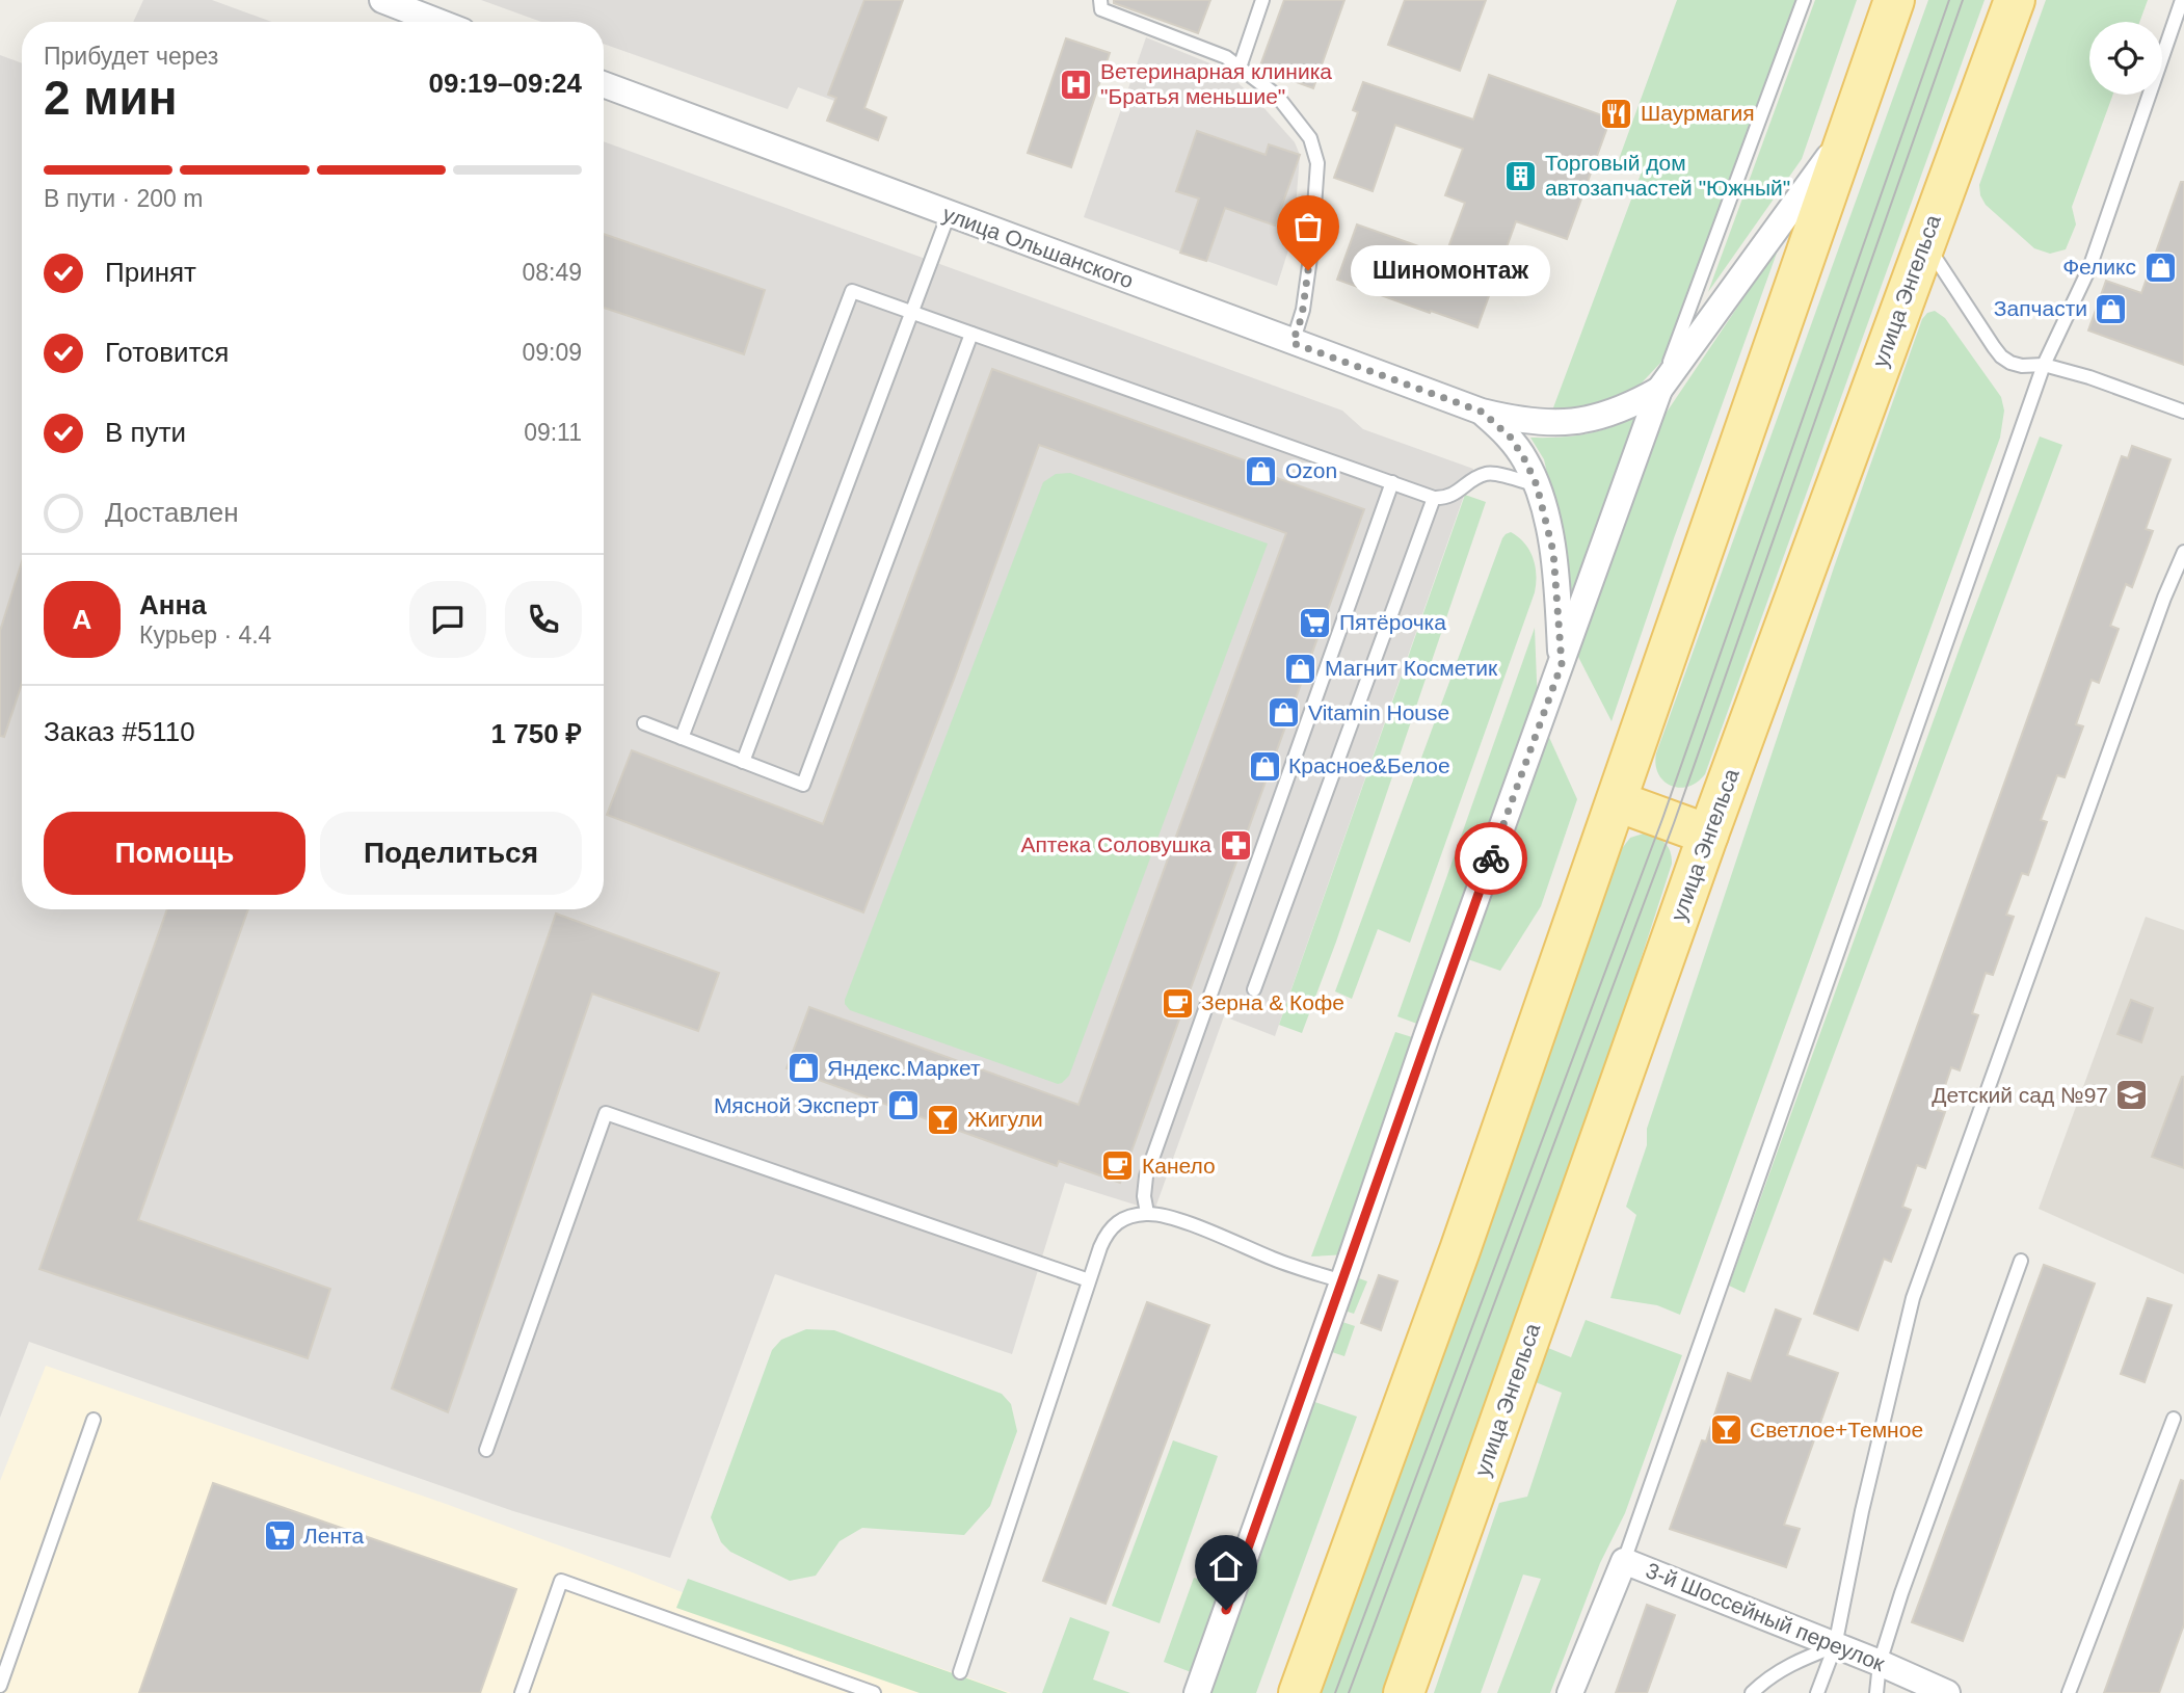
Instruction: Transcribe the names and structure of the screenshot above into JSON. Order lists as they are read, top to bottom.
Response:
{
  "streets": {
    "main road": ["улица Энгельса"],
    "street": ["улица Ольшанского", "3-й Шоссейный переулок"]
  },
  "places": {
    "hospital": ["Ветеринарная клиника \"Братья меньшие\""],
    "restaurant": ["Шаурмагия"],
    "building": ["Торговый дом автозапчастей \"Южный\""],
    "shop": [
      "Феликс",
      "Запчасти",
      "Ozon",
      "Магнит Косметик",
      "Vitamin House",
      "Красное&Белое",
      "Яндекс.Маркет",
      "Мясной Эксперт"
    ],
    "other": ["Шиномонтаж"],
    "supermarket": ["Пятёрочка", "Лента"],
    "pharmacy": ["Аптека Соловушка"],
    "cafe": ["Зерна & Кофе", "Канело"],
    "school or university": ["Детский сад №97"],
    "bar": ["Жигули", "Светлое+Темное"]
  },
  "page": {
    "heading": ["2 мин", "Прибудет через", "09:19–09:24"],
    "panel": [
      "Анна",
      "Курьер · 4.4",
      "Заказ #5110",
      "1 750 ₽"
    ],
    "bar": "В пути · 200 m",
    "list": [
      ["Принят", "08:49"],
      ["Готовится", "09:09"],
      ["В пути", "09:11"],
      "Доставлен"
    ],
    "bubble": "Шиномонтаж",
    "round": "А",
    "buttons": ["Помощь", "Поделиться"]
  }
}
